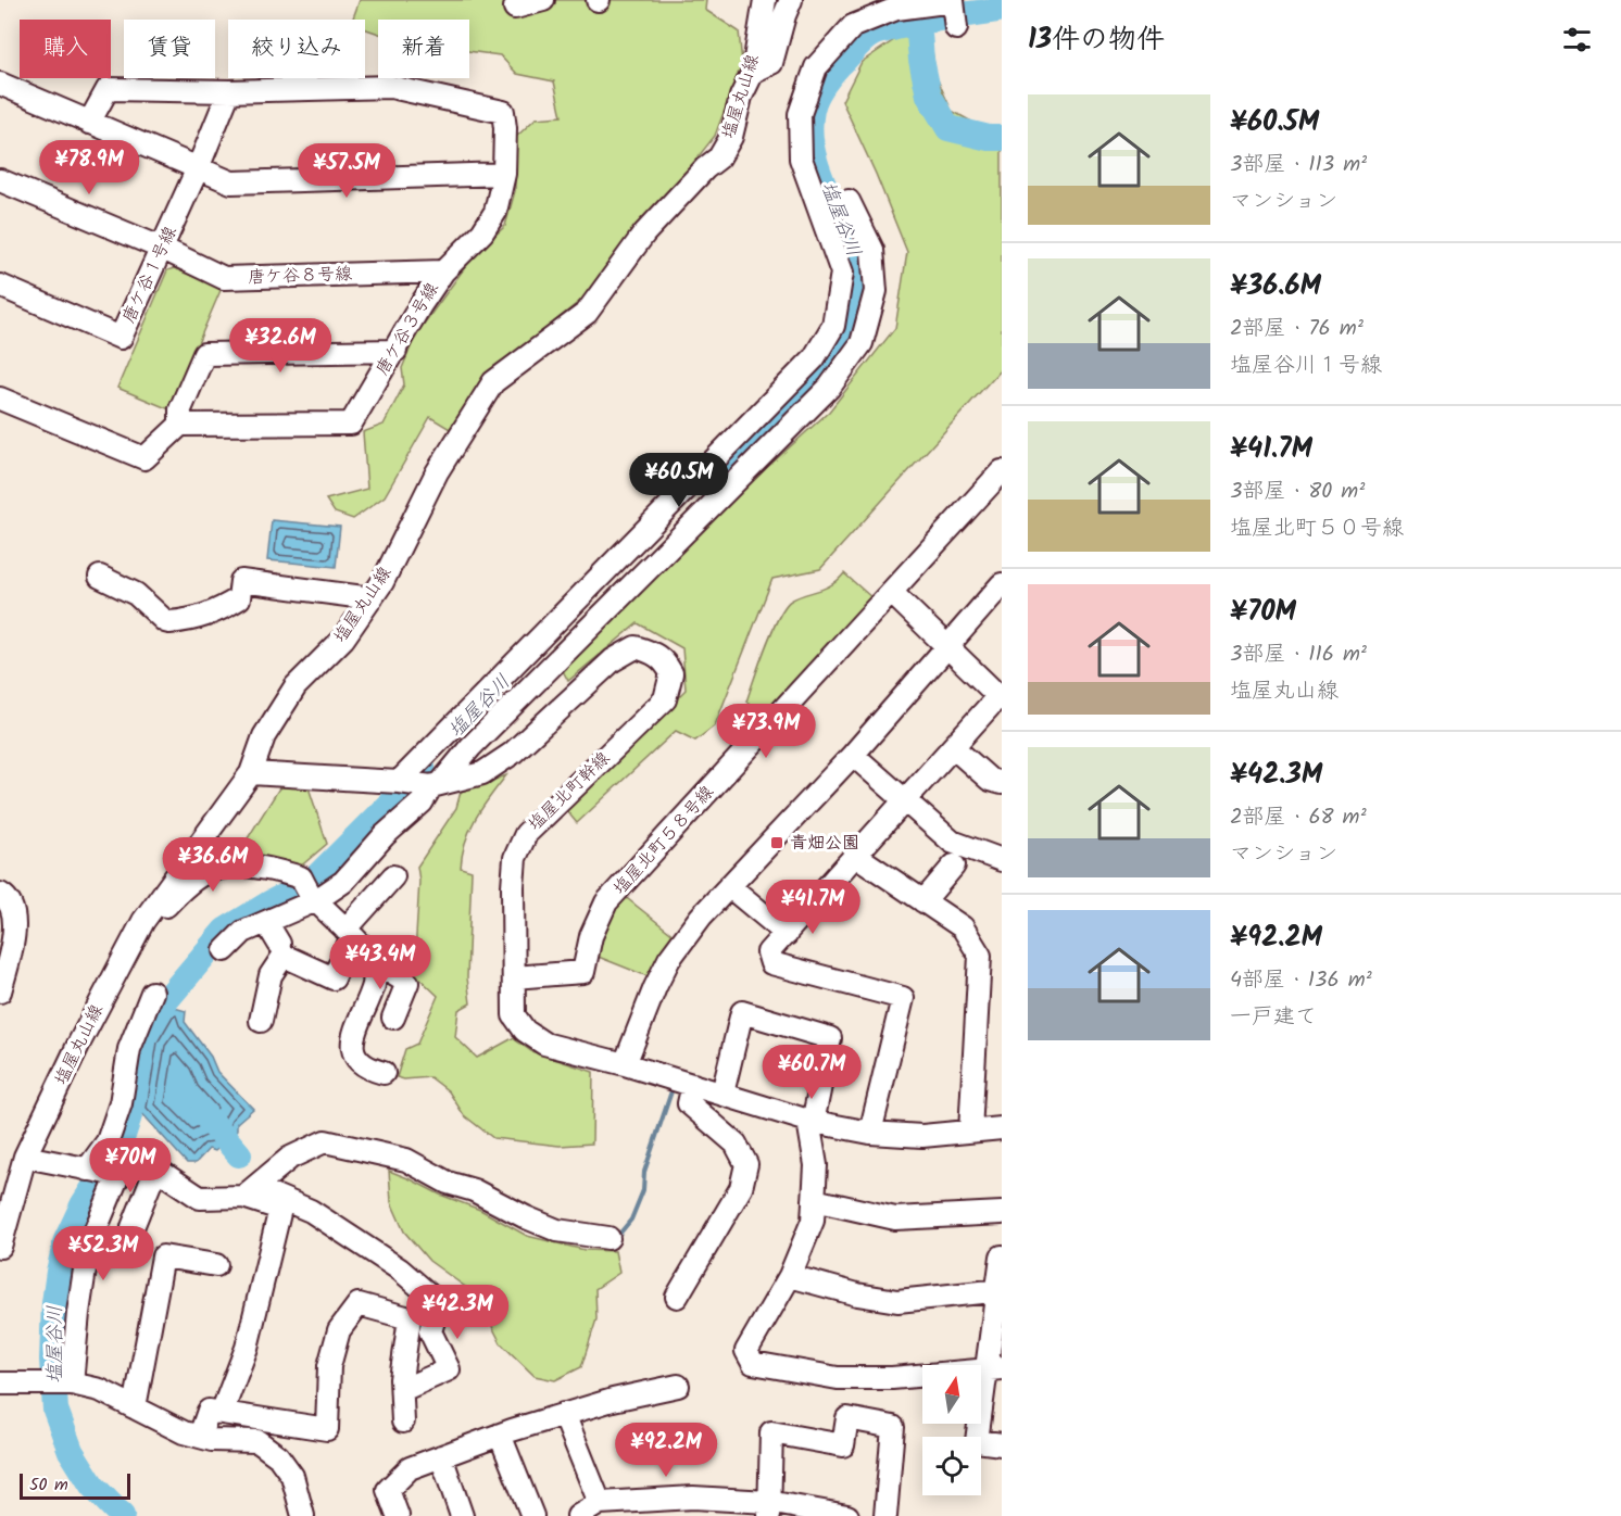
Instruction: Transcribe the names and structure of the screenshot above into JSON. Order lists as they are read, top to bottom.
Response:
{
  "streets": {
    "street": [
      "塩屋丸山線",
      "唐ケ谷１号線",
      "唐ケ谷８号線",
      "唐ケ谷３号線",
      "塩屋北町幹線",
      "塩屋北町５８号線"
    ]
  },
  "crossings": [
    ["塩屋丸山線", "塩屋北町幹線"],
    ["唐ケ谷１号線", "唐ケ谷８号線"],
    ["唐ケ谷１号線", "唐ケ谷３号線"],
    ["唐ケ谷８号線", "唐ケ谷３号線"],
    ["塩屋北町幹線", "塩屋北町５８号線"]
  ],
  "water": ["塩屋谷川"],
  "places": {
    "transit": ["青畑公園"]
  },
  "scale_bar": "50 m",
  "north": "top",
  "page": {
    "heading": "13件の物件",
    "chip": [
      "購入",
      "賃貸",
      "絞り込み",
      "新着"
    ],
    "list": [
      {
        "name": "¥60.5M",
        "note": "3部屋 · 113 m² · マンション"
      },
      {
        "name": "¥36.6M",
        "note": "2部屋 · 76 m² · 塩屋谷川１号線"
      },
      {
        "name": "¥41.7M",
        "note": "3部屋 · 80 m² · 塩屋北町５０号線"
      },
      {
        "name": "¥70M",
        "note": "3部屋 · 116 m² · 塩屋丸山線"
      },
      {
        "name": "¥42.3M",
        "note": "2部屋 · 68 m² · マンション"
      },
      {
        "name": "¥92.2M",
        "note": "4部屋 · 136 m² · 一戸建て"
      }
    ],
    "price": [
      "¥78.9M",
      "¥57.5M",
      "¥32.6M",
      "¥60.5M",
      "¥73.9M",
      "¥36.6M",
      "¥41.7M",
      "¥43.4M",
      "¥60.7M",
      "¥70M",
      "¥52.3M",
      "¥42.3M",
      "¥92.2M"
    ],
    "scale": "50 m"
  }
}
